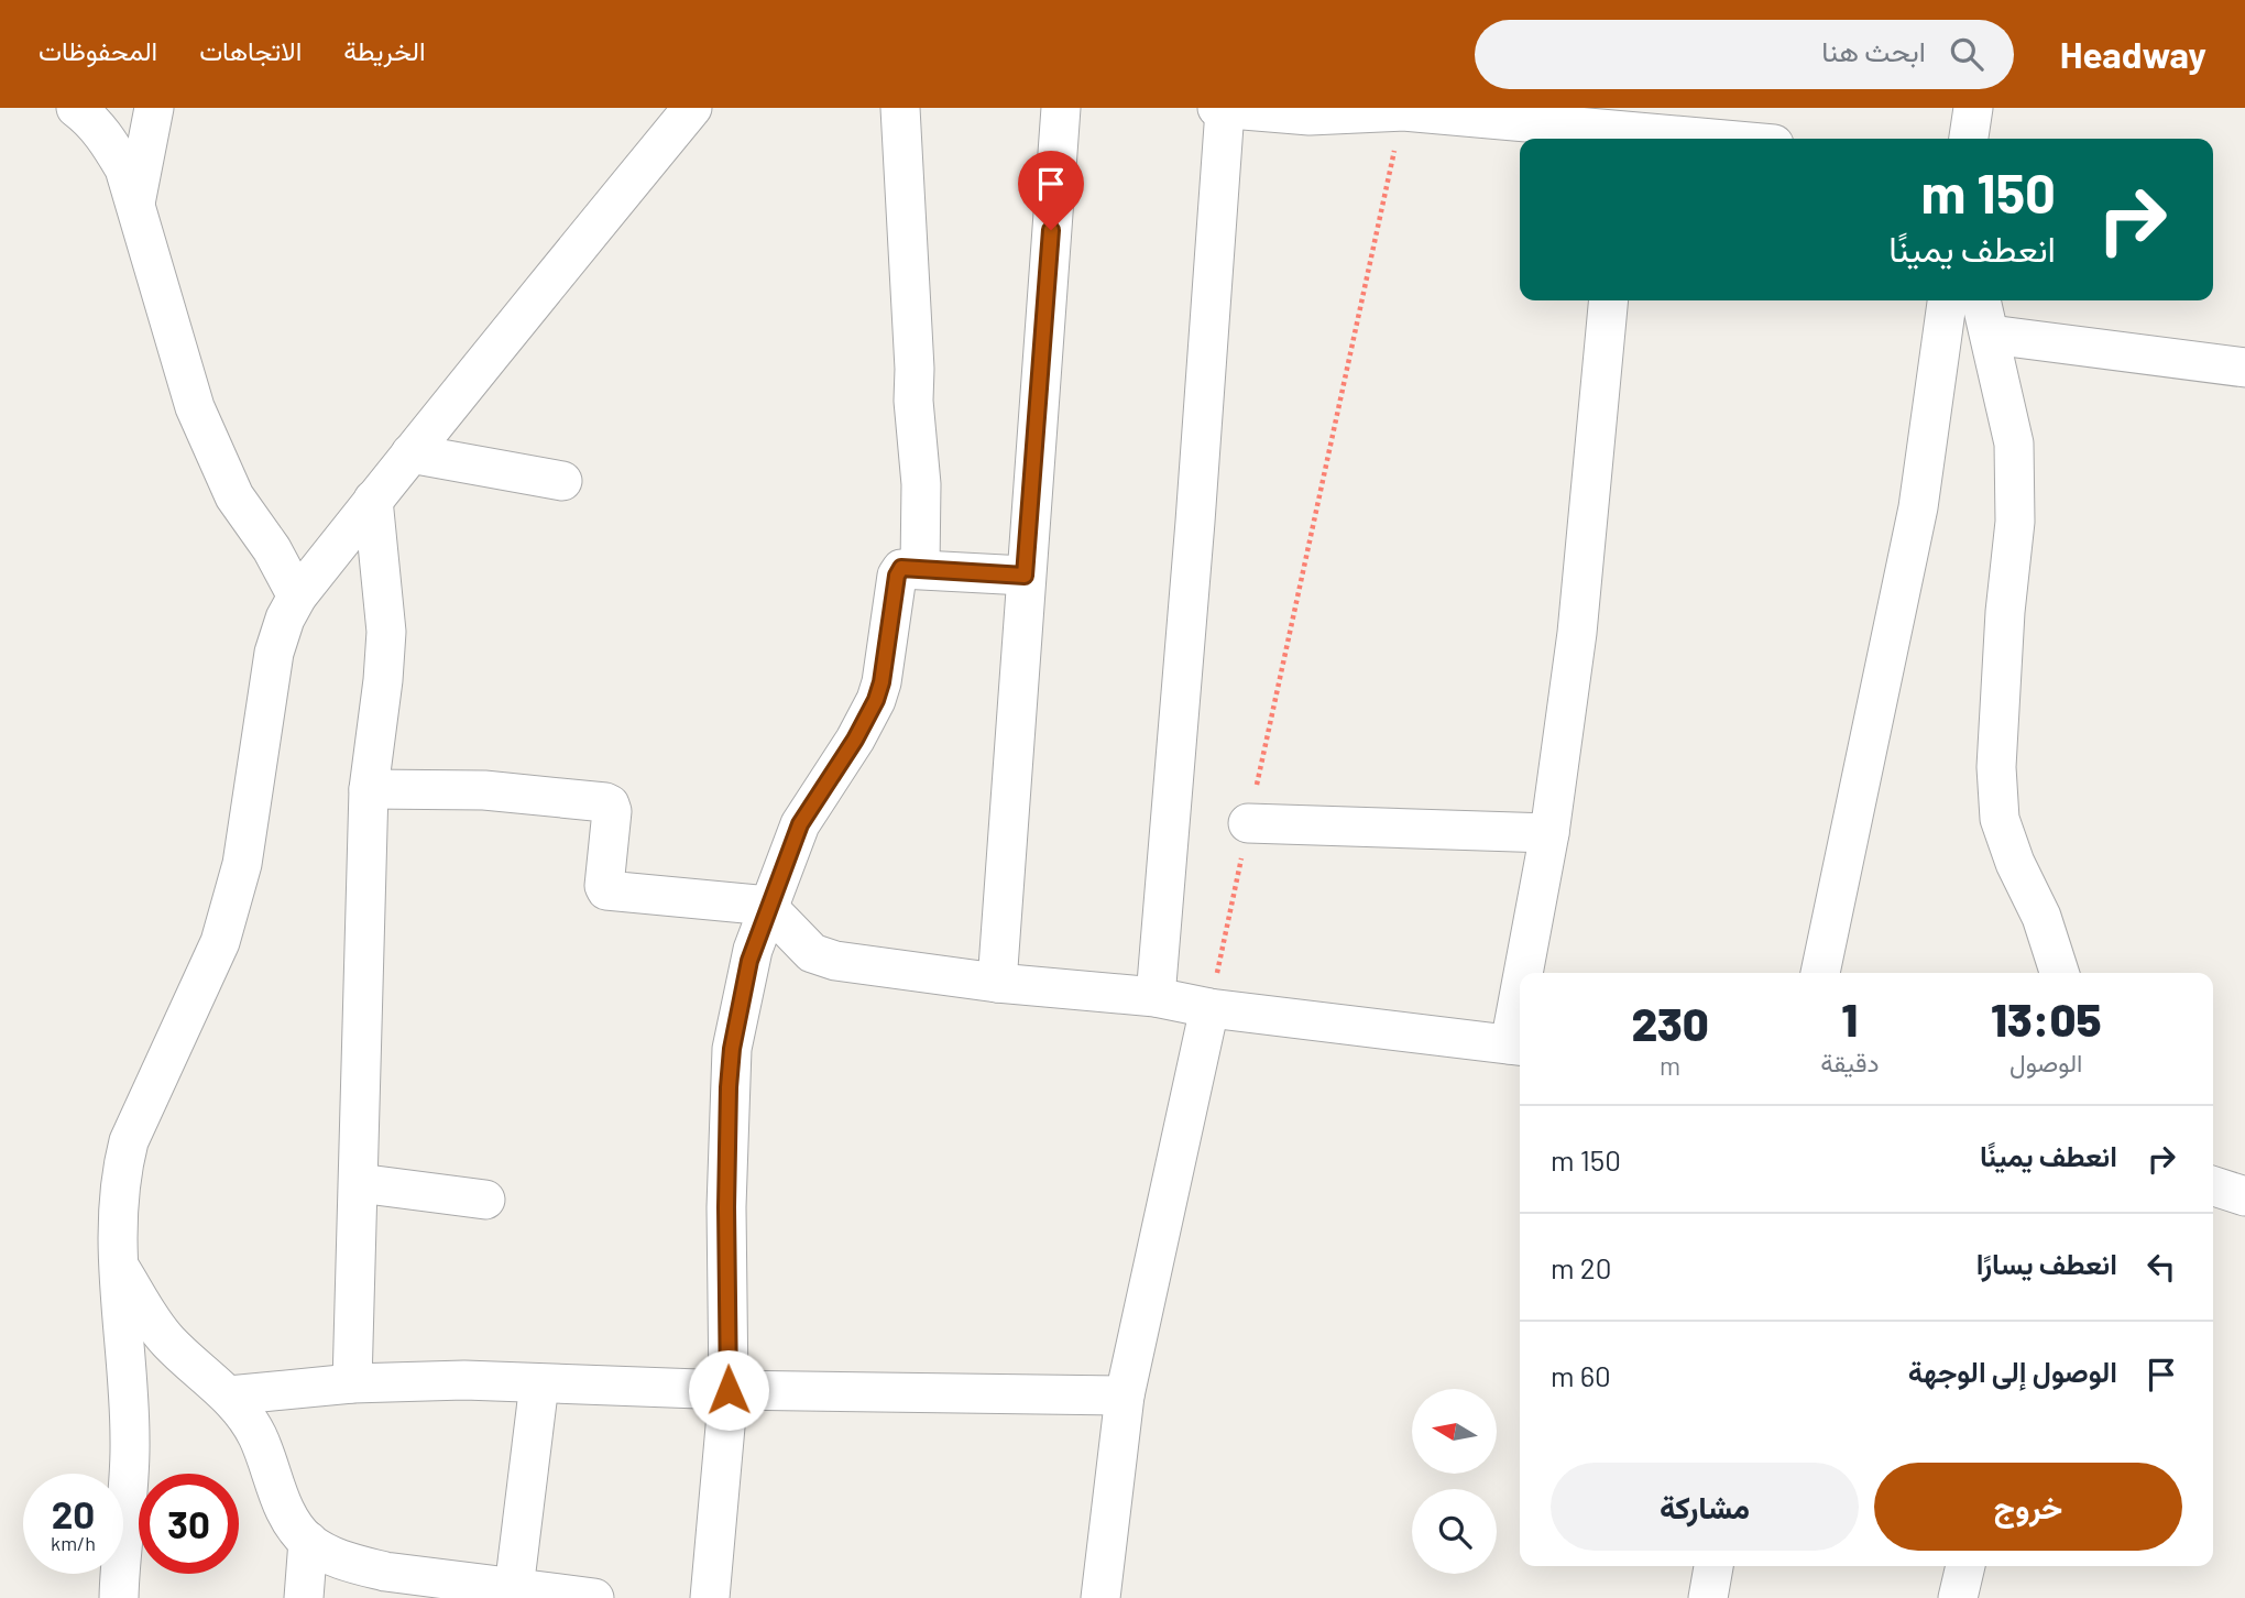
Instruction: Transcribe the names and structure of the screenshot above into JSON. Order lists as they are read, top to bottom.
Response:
{
  "north": "left",
  "page": {
    "header": "Headway",
    "search": "ابحث هنا",
    "nav": ["الخريطة", "الاتجاهات", "المحفوظات"],
    "turn": ["150 m", "انعطف يمينًا"],
    "eta": [
      "13:05",
      "الوصول",
      "1",
      "دقيقة",
      "230",
      "m"
    ],
    "list": [
      {
        "name": "انعطف يمينًا",
        "value": "150 m"
      },
      {
        "name": "انعطف يسارًا",
        "value": "20 m"
      },
      {
        "name": "الوصول إلى الوجهة",
        "value": "60 m"
      }
    ],
    "buttons": ["خروج", "مشاركة"],
    "speed": "20 km/h",
    "limit": "30"
  }
}
